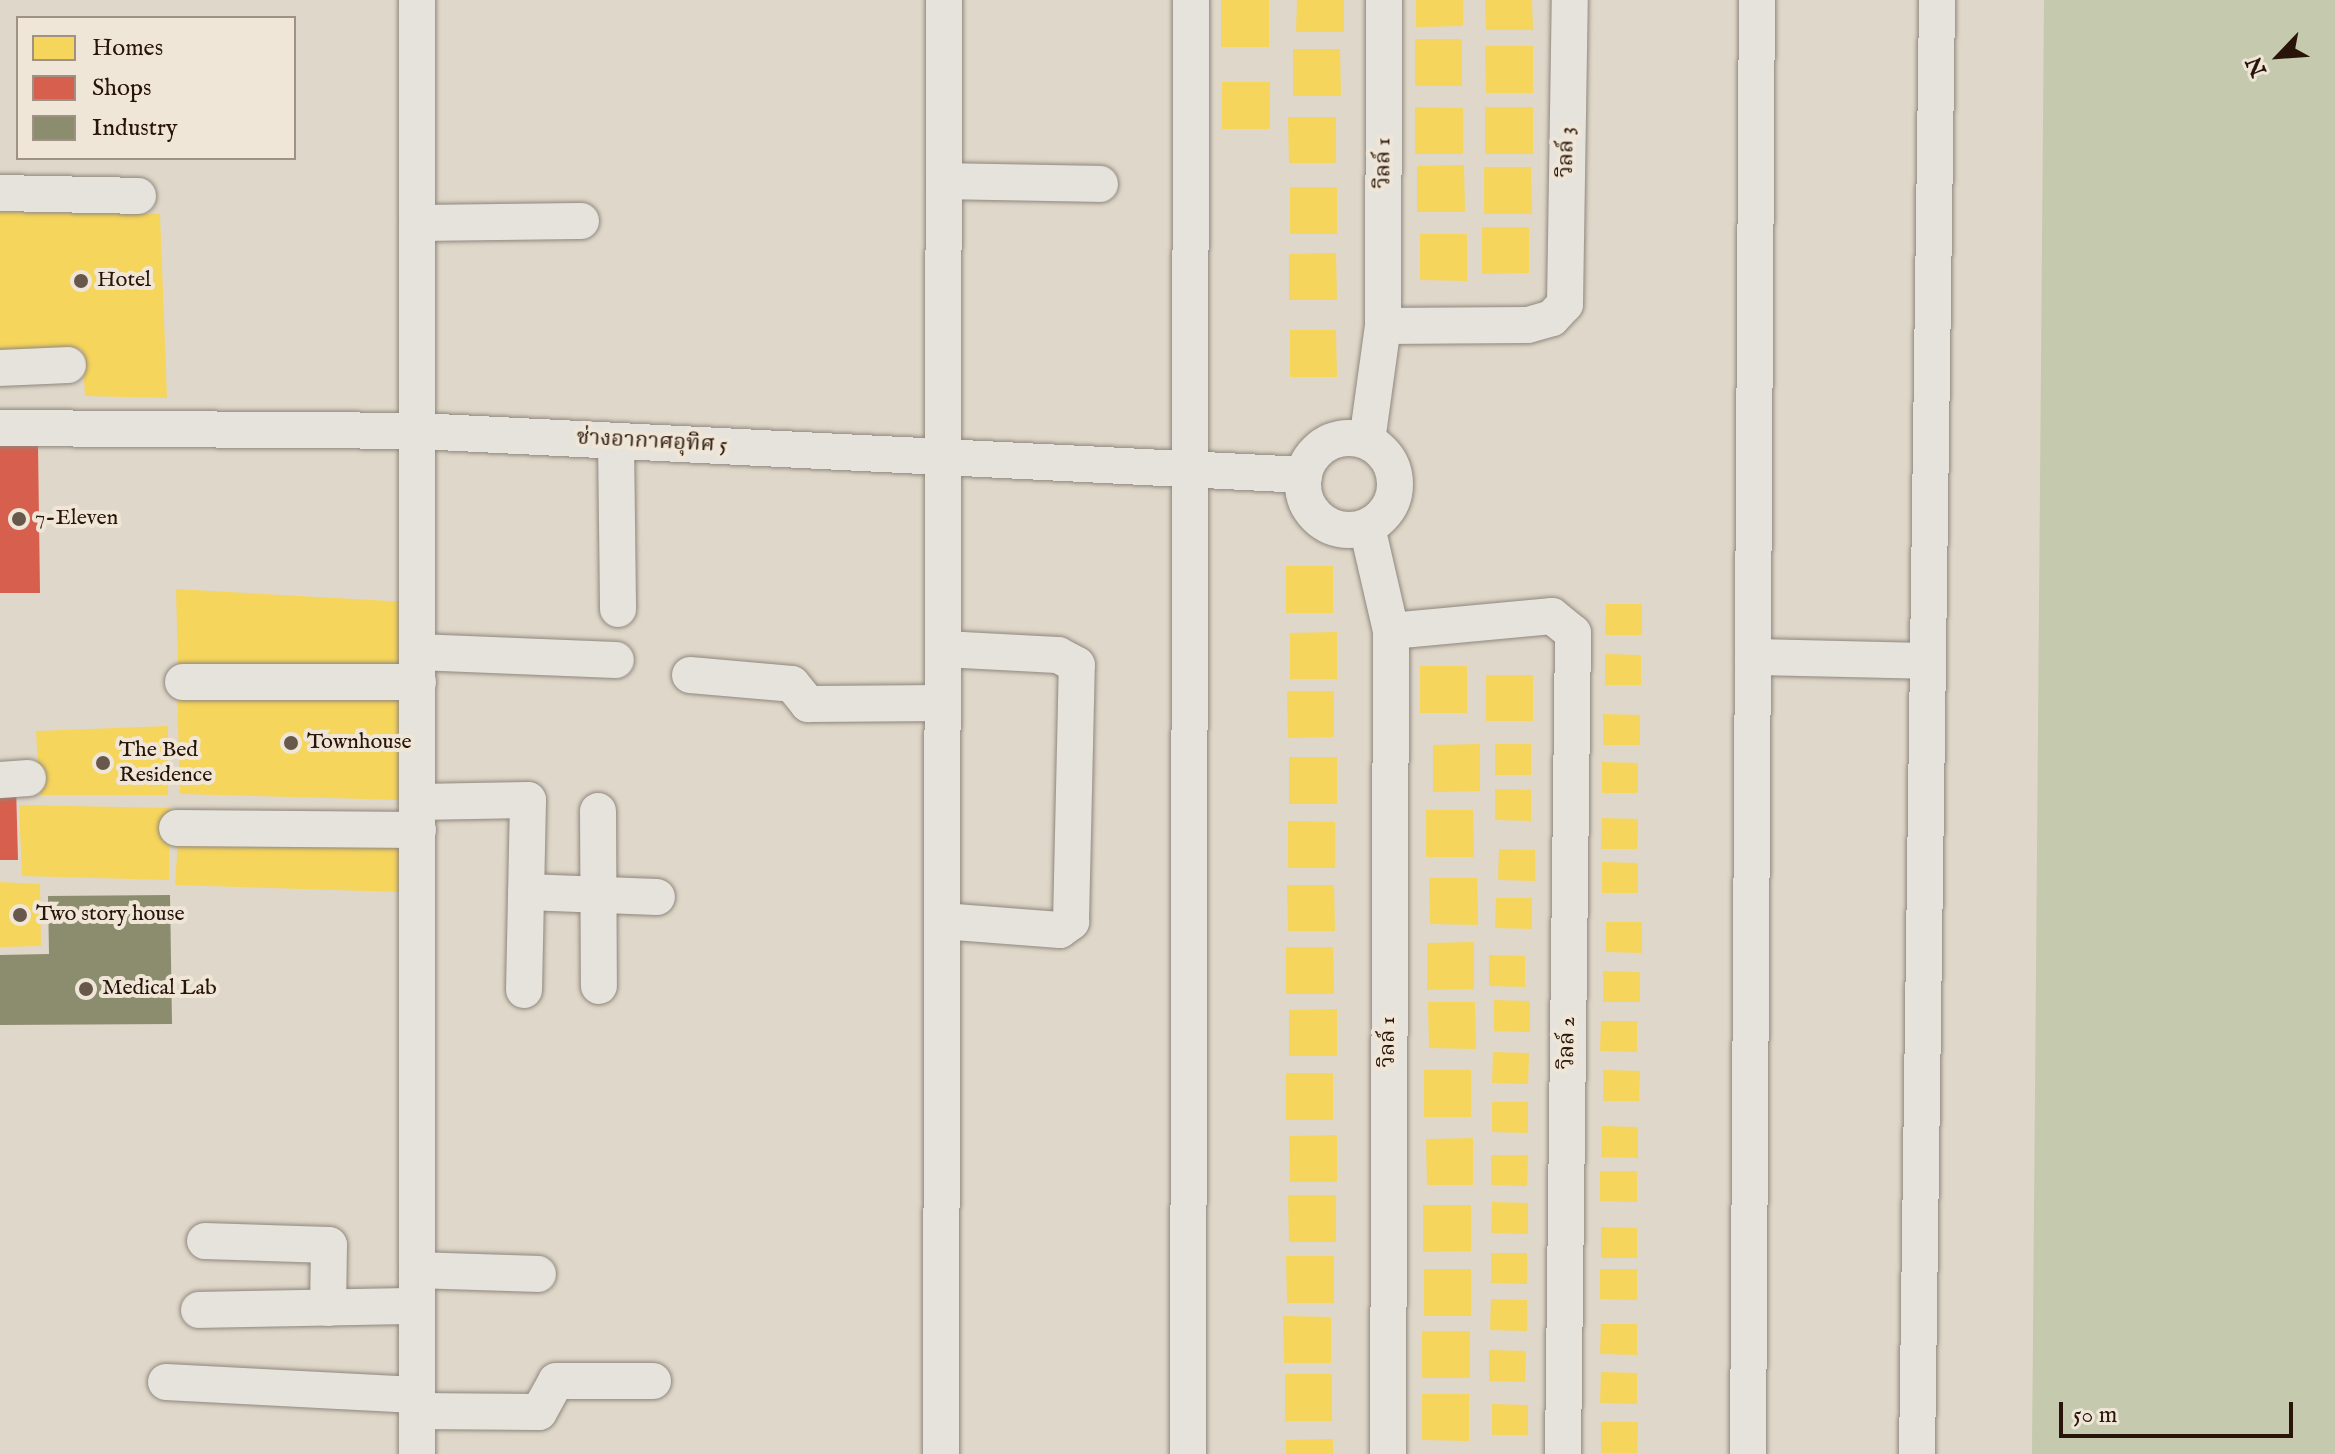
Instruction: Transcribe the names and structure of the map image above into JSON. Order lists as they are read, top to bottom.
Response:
{
  "streets": {
    "street": [
      "วิลล์ 3",
      "วิลล์ 1",
      "ช่างอากาศอุทิศ 5",
      "วิลล์ 2"
    ]
  },
  "crossings": [
    ["วิลล์ 3", "วิลล์ 1"],
    ["วิลล์ 1", "ช่างอากาศอุทิศ 5"],
    ["วิลล์ 1", "วิลล์ 2"]
  ],
  "places": [
    "Hotel",
    "7-Eleven",
    "Townhouse",
    "The Bed Residence",
    "Two story house",
    "Medical Lab"
  ],
  "legend": ["Homes", "Shops", "Industry"],
  "scale_bar": "50 m",
  "north": "bottom left"
}
